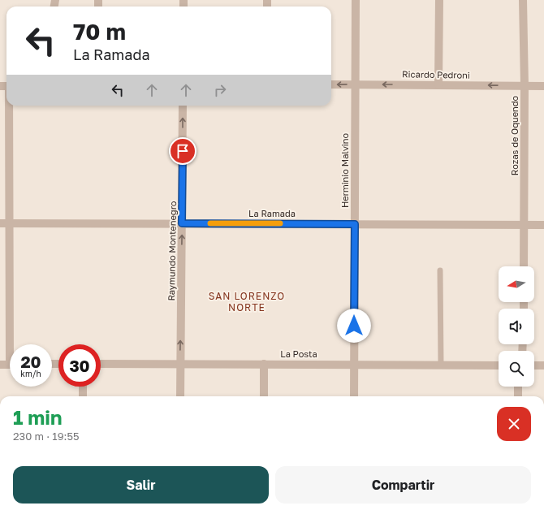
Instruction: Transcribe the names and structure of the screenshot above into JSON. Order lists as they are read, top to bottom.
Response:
{
  "streets": {
    "street": [
      "Ricardo Pedroni",
      "Rozas de Oquendo",
      "Herminio Malvino",
      "La Ramada",
      "Raymundo Montenegro",
      "La Posta"
    ]
  },
  "crossings": [
    ["Ricardo Pedroni", "Rozas de Oquendo"],
    ["Ricardo Pedroni", "Herminio Malvino"],
    ["Rozas de Oquendo", "La Ramada"],
    ["Herminio Malvino", "La Ramada"],
    ["Herminio Malvino", "La Posta"],
    ["La Ramada", "Raymundo Montenegro"],
    ["Raymundo Montenegro", "La Posta"]
  ],
  "one_way": ["Ricardo Pedroni", "Raymundo Montenegro"],
  "districts": ["SAN LORENZO NORTE"],
  "north": "left",
  "page": {
    "turn": ["70 m", "La Ramada"],
    "speed": "20 km/h",
    "limit": "30",
    "heading": ["1 min", "230 m · 19:55"],
    "buttons": ["Salir", "Compartir"]
  }
}
